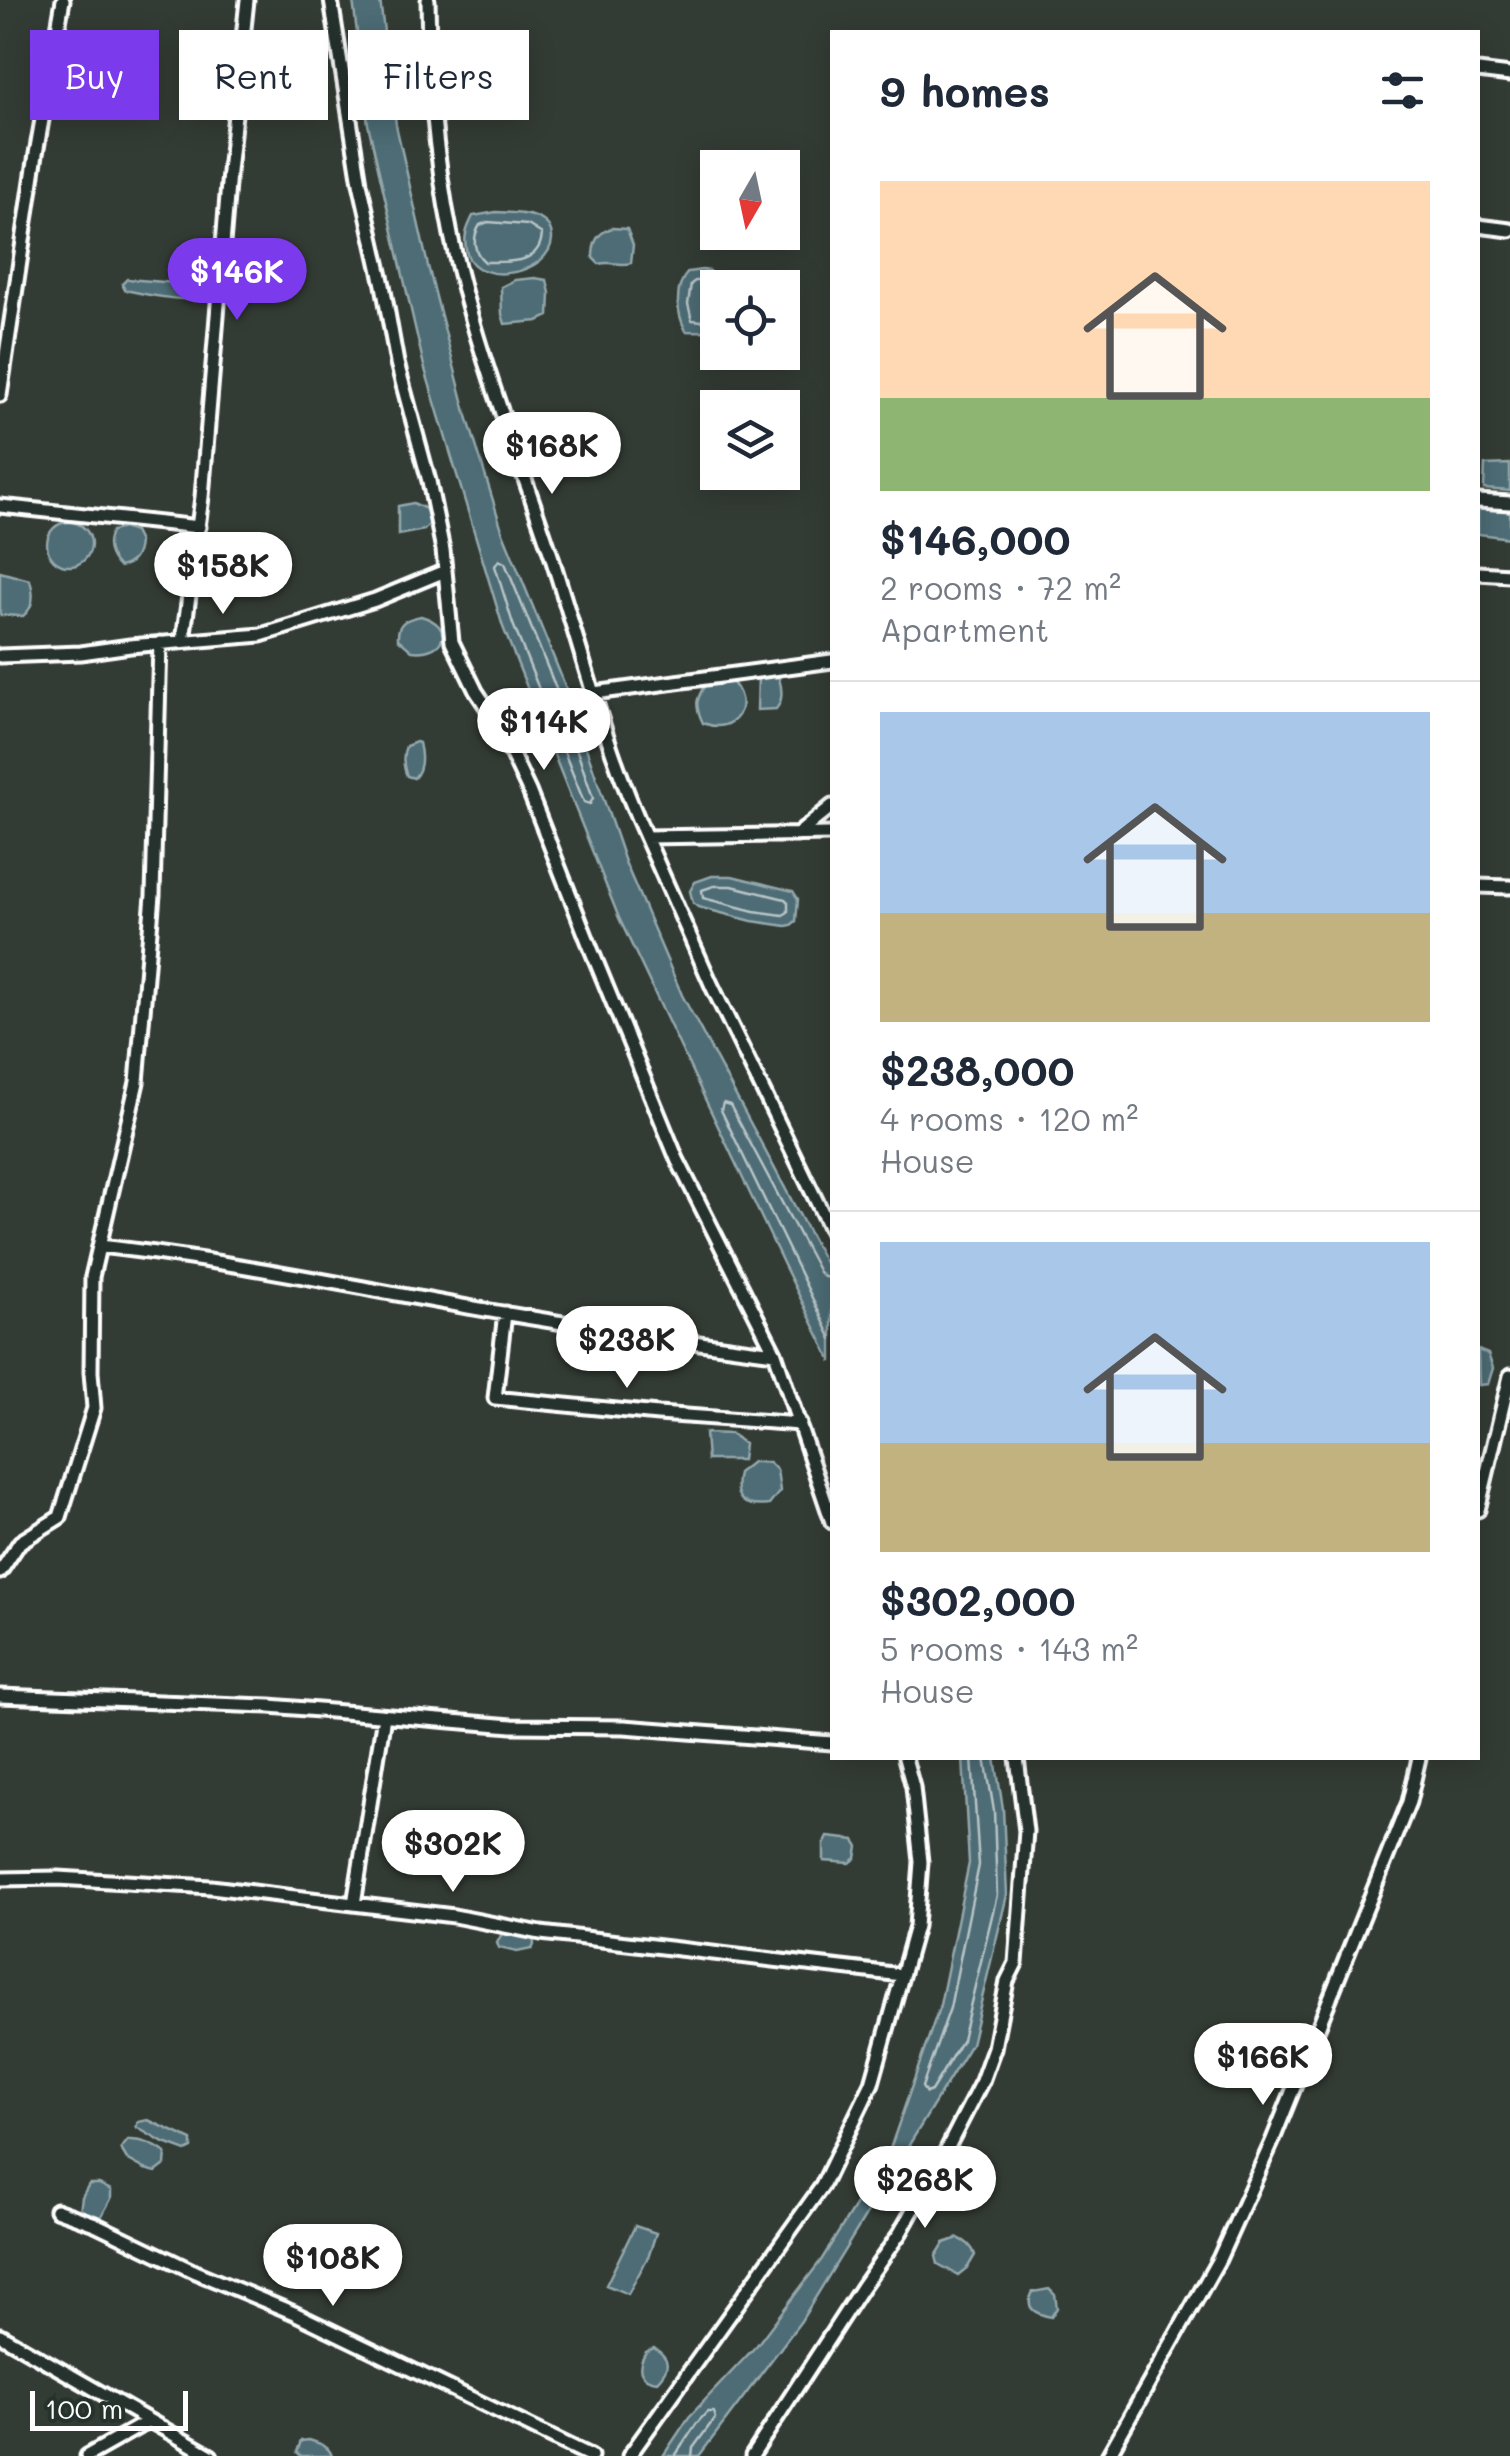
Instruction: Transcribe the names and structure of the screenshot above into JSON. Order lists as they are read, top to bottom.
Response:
{
  "scale_bar": "100 m",
  "north": "bottom",
  "page": {
    "chip": ["Buy", "Rent", "Filters"],
    "heading": "9 homes",
    "list": [
      {
        "name": "$146,000",
        "note": "2 rooms · 72 m² · Apartment"
      },
      {
        "name": "$238,000",
        "note": "4 rooms · 120 m² · House"
      },
      {
        "name": "$302,000",
        "note": "5 rooms · 143 m² · House"
      }
    ],
    "price": [
      "$146K",
      "$168K",
      "$158K",
      "$114K",
      "$238K",
      "$302K",
      "$166K",
      "$268K",
      "$108K"
    ],
    "scale": "100 m"
  }
}
